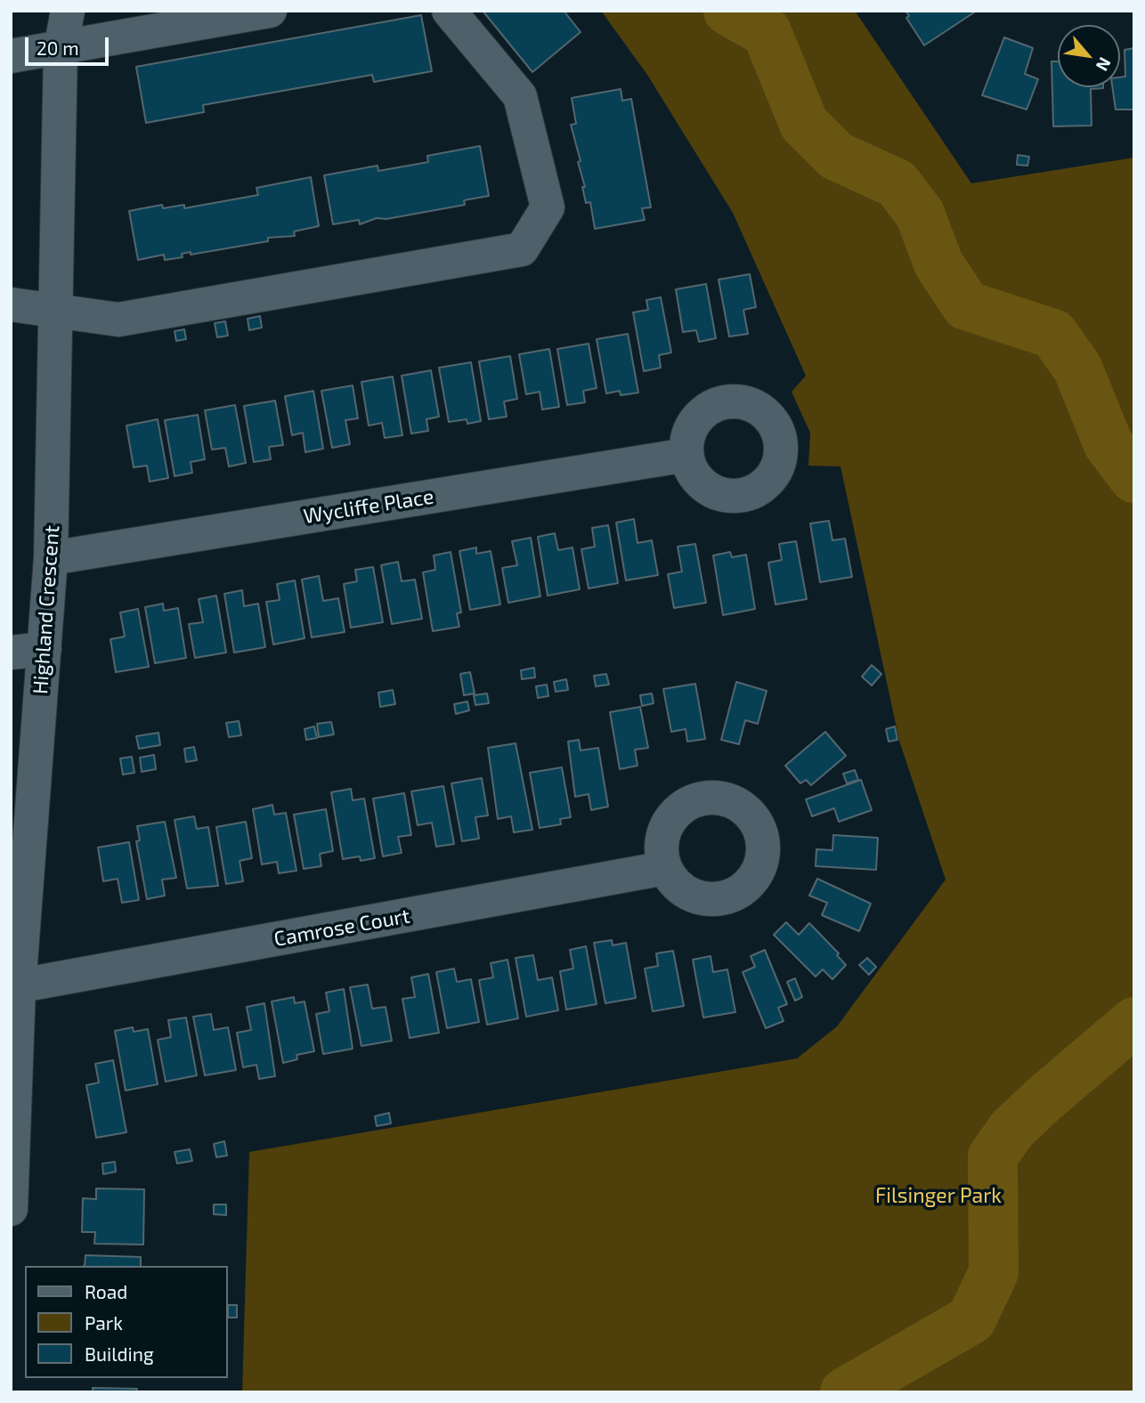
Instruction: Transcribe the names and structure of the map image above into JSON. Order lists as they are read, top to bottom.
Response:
{
  "streets": {
    "street": ["Wycliffe Place", "Highland Crescent", "Camrose Court"]
  },
  "crossings": [
    ["Wycliffe Place", "Highland Crescent"],
    ["Highland Crescent", "Camrose Court"]
  ],
  "parks": ["Filsinger Park"],
  "legend": ["Road", "Park", "Building"],
  "scale_bar": "20 m",
  "north": "bottom right"
}
